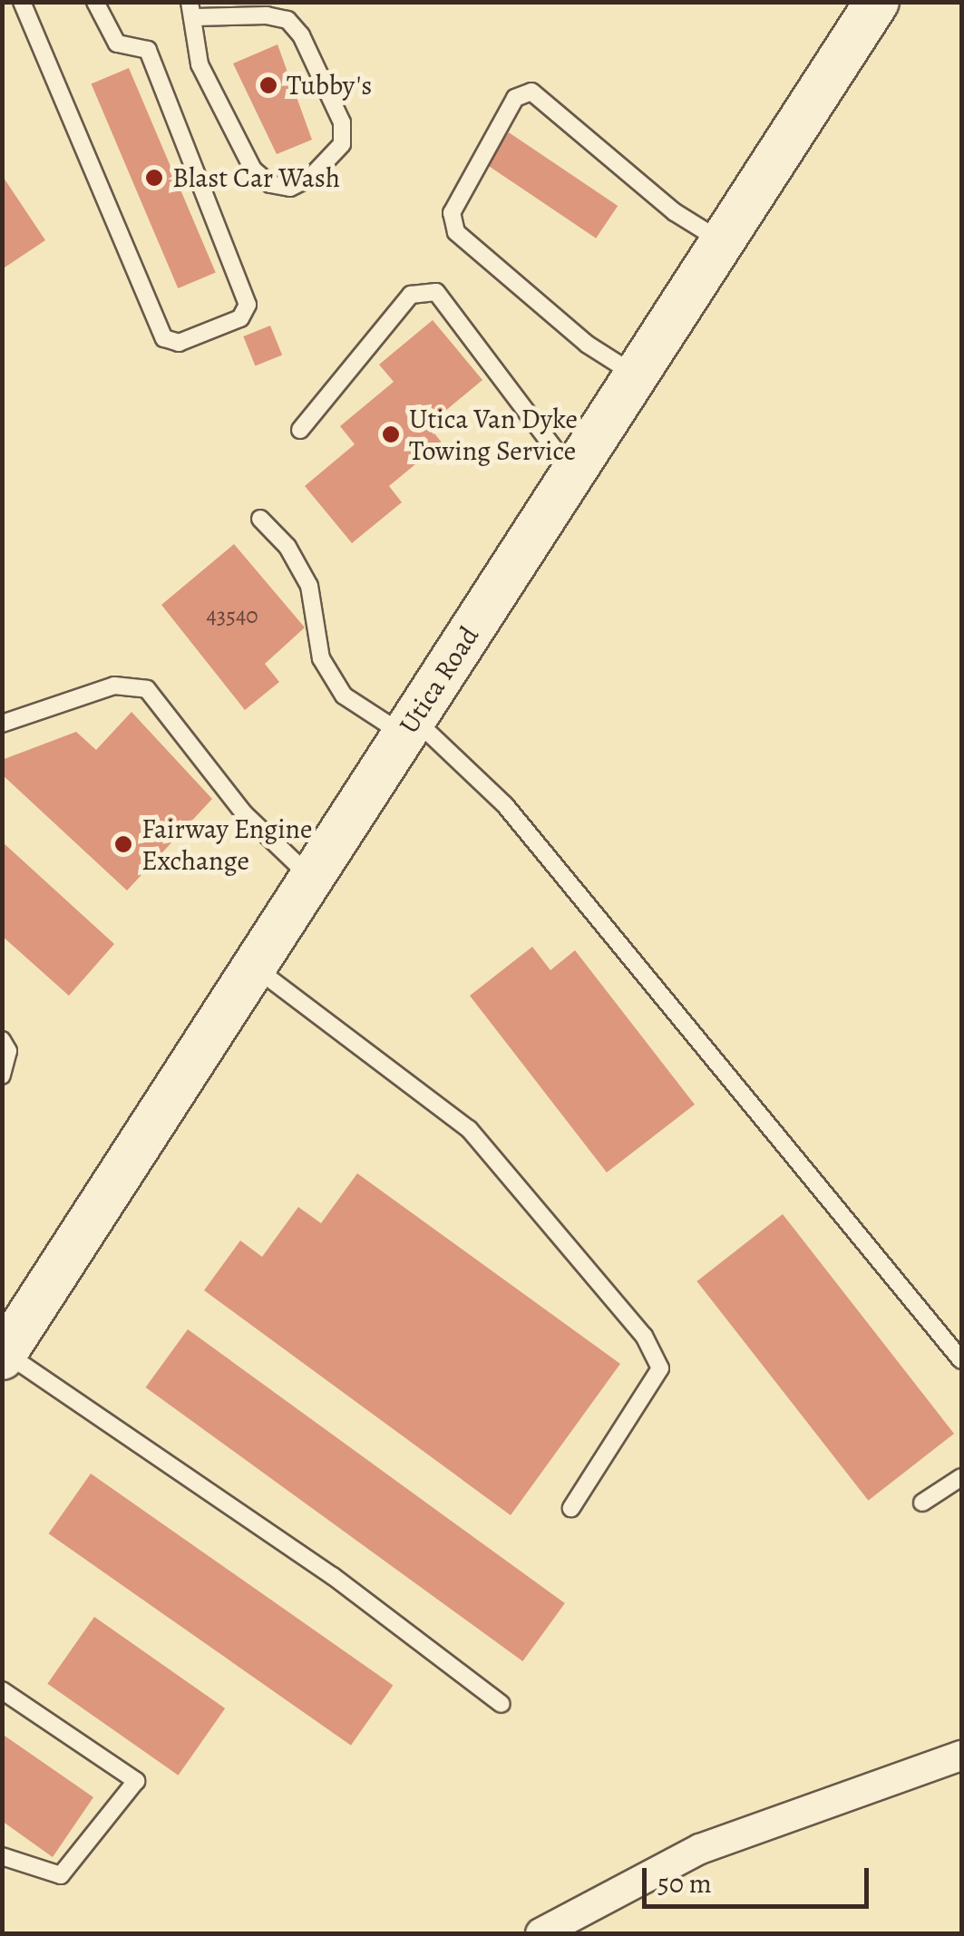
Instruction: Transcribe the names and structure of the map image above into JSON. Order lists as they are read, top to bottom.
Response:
{
  "streets": {
    "street": ["Utica Road"]
  },
  "places": [
    "Tubby's",
    "Blast Car Wash",
    "Utica Van Dyke Towing Service",
    "Fairway Engine Exchange"
  ],
  "house_numbers": ["43540"],
  "scale_bar": "50 m"
}
